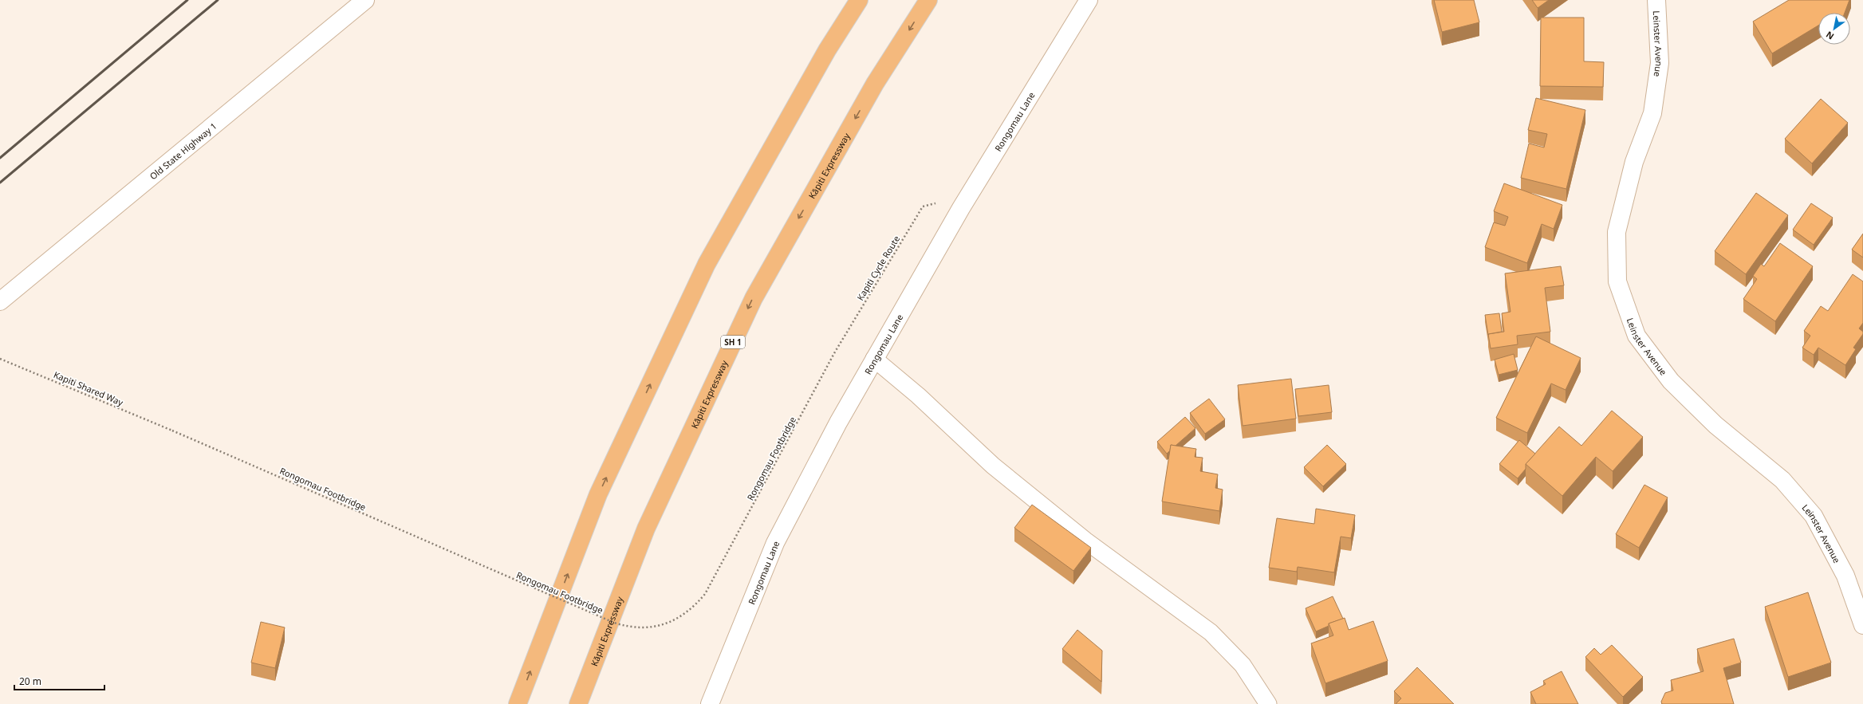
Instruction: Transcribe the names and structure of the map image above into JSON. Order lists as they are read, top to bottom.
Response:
{
  "streets": {
    "highway": ["Kāpiti Expressway", "SH 1"],
    "street": ["Leinster Avenue", "Rongomau Lane", "Old State Highway 1"],
    "path": ["Kapiti Cycle Route", "Kapiti Shared Way", "Rongomau Footbridge"]
  },
  "crossings": [
    ["Kapiti Cycle Route", "Rongomau Footbridge"],
    ["Kapiti Shared Way", "Rongomau Footbridge"]
  ],
  "scale_bar": "20 m",
  "north": "bottom left"
}
